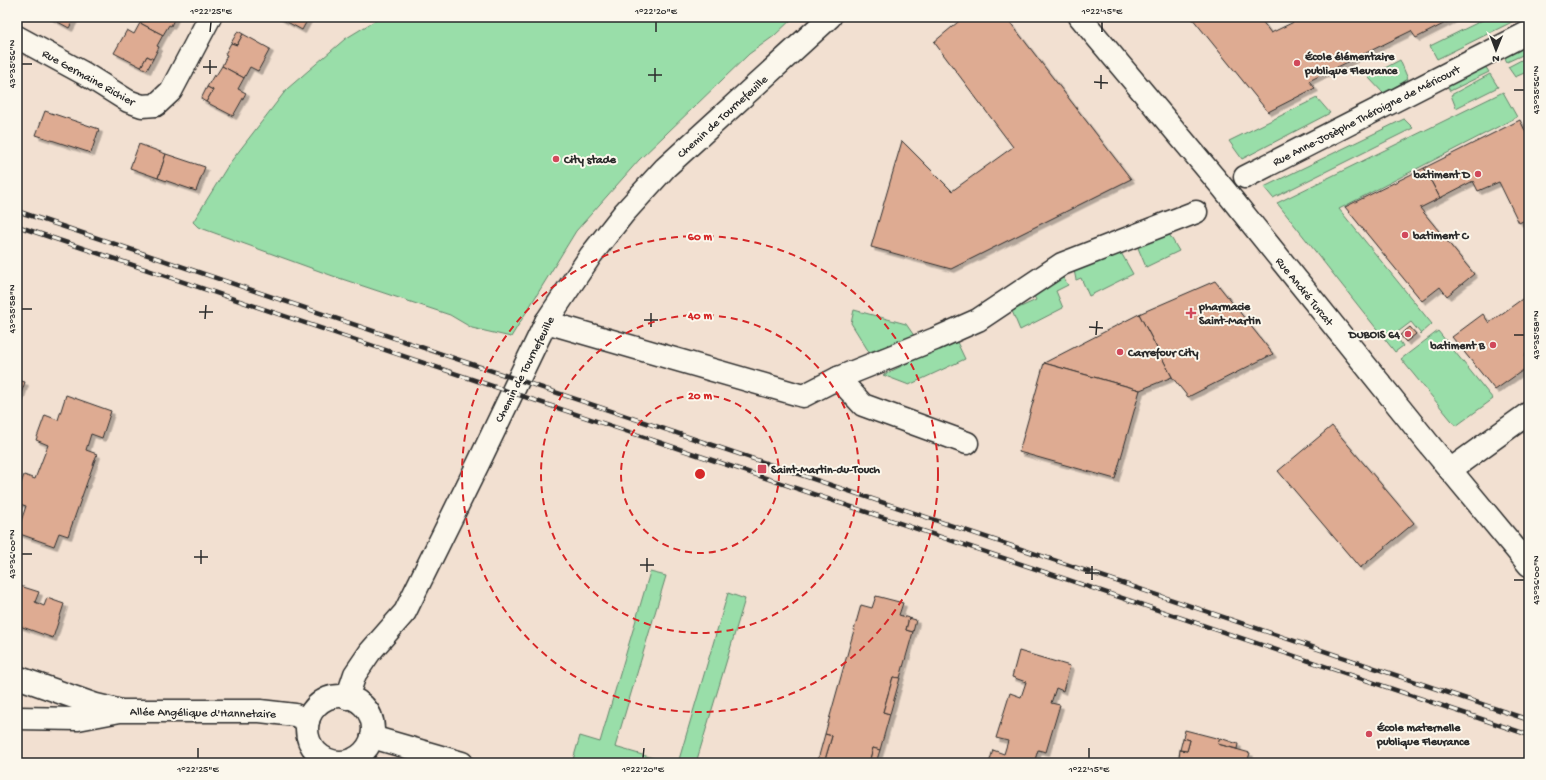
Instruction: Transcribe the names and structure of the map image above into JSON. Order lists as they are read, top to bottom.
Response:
{
  "streets": {
    "street": [
      "Rue Germaine Richier",
      "Rue Anne-Josèphe Théroigne de Méricourt",
      "Chemin de Tournefeuille",
      "Rue André Turcat",
      "Allée Angélique d'Hannetaire"
    ]
  },
  "crossings": [
    ["Chemin de Tournefeuille", "Allée Angélique d'Hannetaire"]
  ],
  "places": {
    "other": [
      "École élémentaire publique Fleurance",
      "City stade",
      "batiment D",
      "batiment C",
      "DUBOIS 64",
      "batiment B",
      "Carrefour City",
      "École maternelle publique Fleurance"
    ],
    "health": ["pharmacie Saint-Martin"],
    "transit": ["Saint-Martin-du-Touch"]
  },
  "north": "bottom",
  "coordinates": [
    "1°22'25\"E",
    "1°22'20\"E",
    "1°22'15\"E",
    "43°35'56\"N",
    "43°35'58\"N",
    "43°36'00\"N"
  ],
  "rings": ["60 m", "40 m", "20 m"]
}
